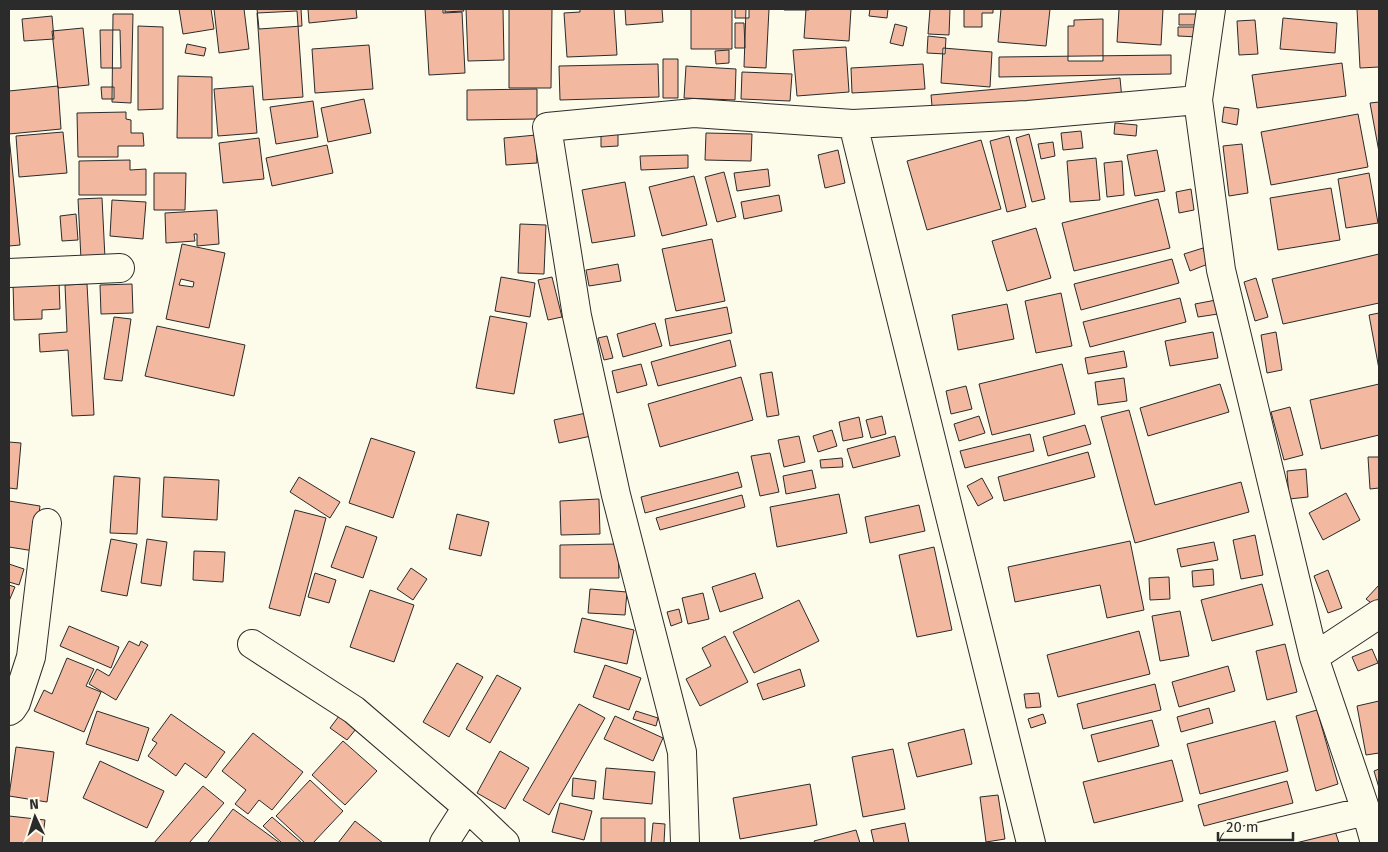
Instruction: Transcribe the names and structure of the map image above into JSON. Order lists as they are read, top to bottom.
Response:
{
  "scale_bar": "20 m",
  "north": "top"
}
